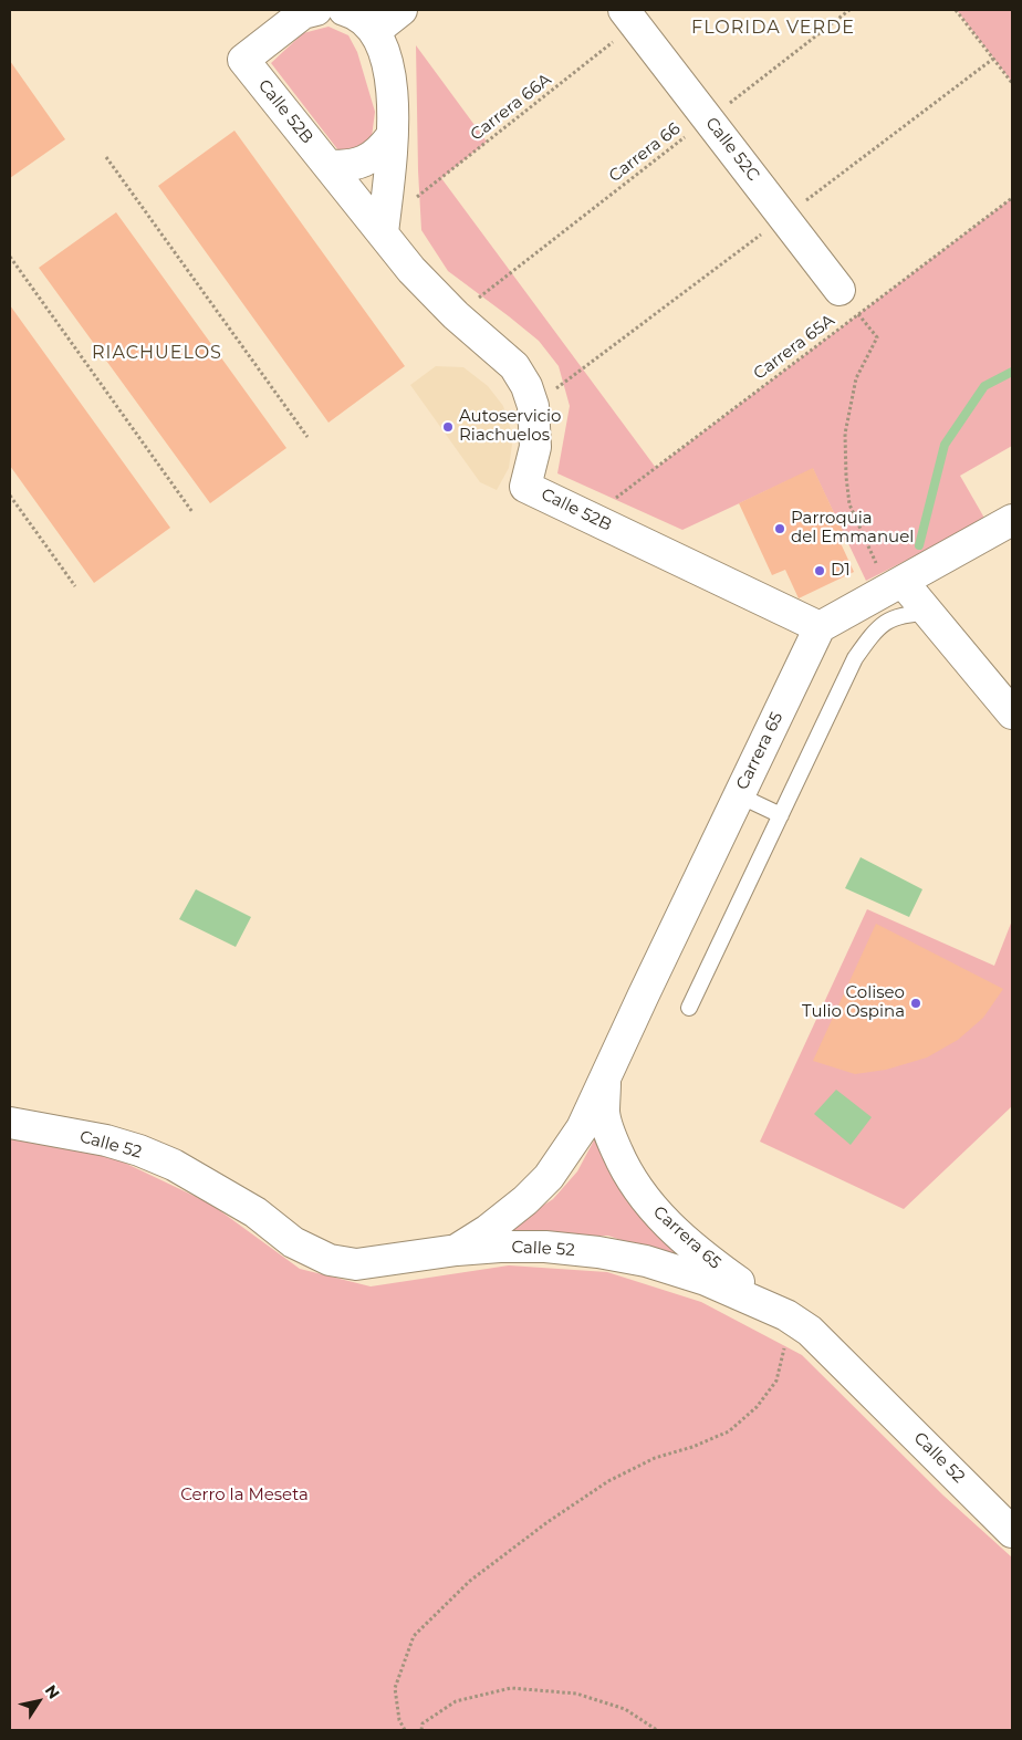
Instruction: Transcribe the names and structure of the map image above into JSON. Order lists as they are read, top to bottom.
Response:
{
  "streets": {
    "street": [
      "Calle 52B",
      "Calle 52C",
      "Carrera 65",
      "Calle 52"
    ],
    "path": ["Carrera 66A", "Carrera 66", "Carrera 65A"]
  },
  "crossings": [
    ["Carrera 66A", "Calle 52B"],
    ["Carrera 66A", "Calle 52C"],
    ["Calle 52B", "Carrera 66"],
    ["Calle 52B", "Carrera 65A"],
    ["Calle 52B", "Carrera 65"],
    ["Calle 52C", "Carrera 66"],
    ["Carrera 65", "Calle 52"]
  ],
  "districts": ["FLORIDA VERDE", "RIACHUELOS"],
  "parks": ["Cerro la Meseta"],
  "places": [
    "Autoservicio Riachuelos",
    "Parroquia del Emmanuel",
    "D1",
    "Coliseo Tulio Ospina"
  ],
  "north": "top right"
}
